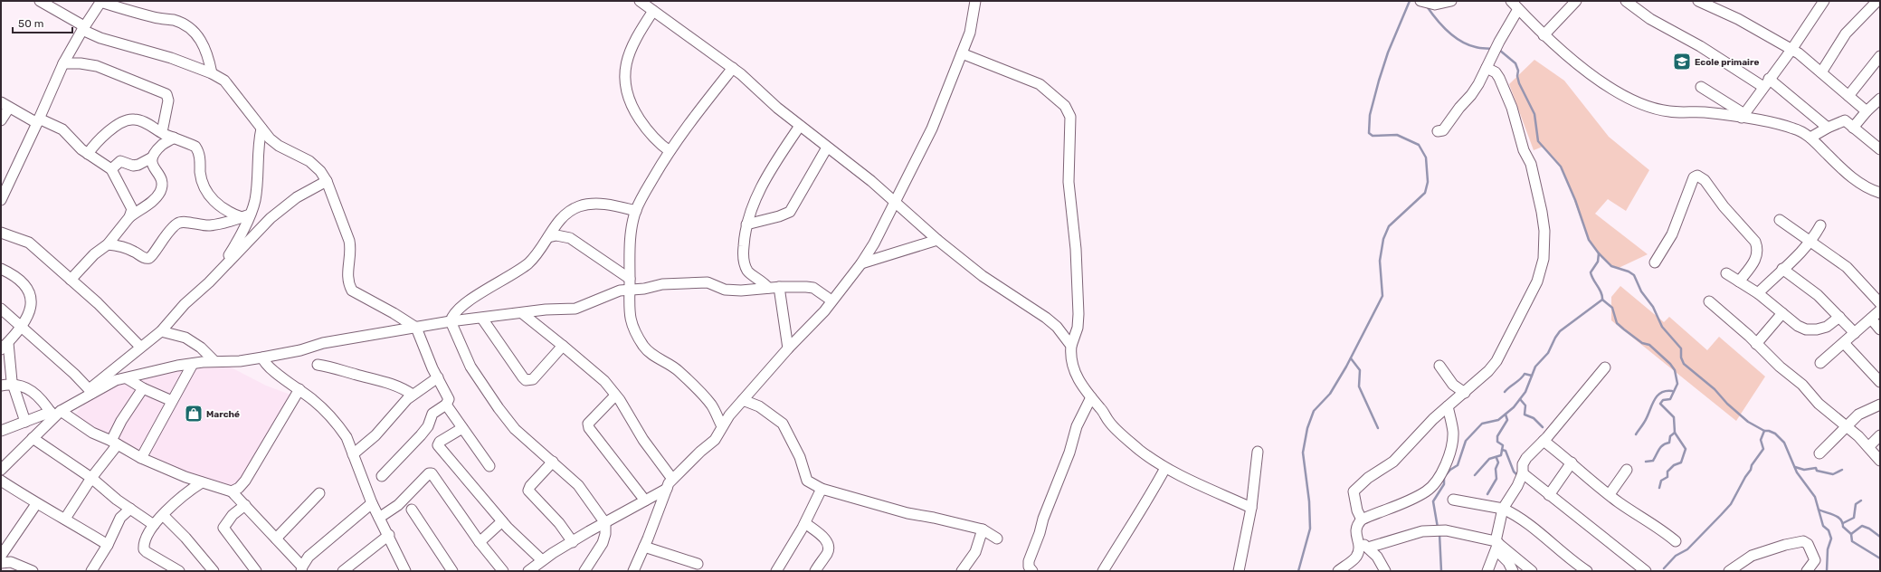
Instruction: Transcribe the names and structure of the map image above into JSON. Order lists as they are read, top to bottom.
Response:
{
  "places": {
    "school or university": ["Ecole primaire"],
    "shop": ["Marché"]
  },
  "scale_bar": "50 m"
}
